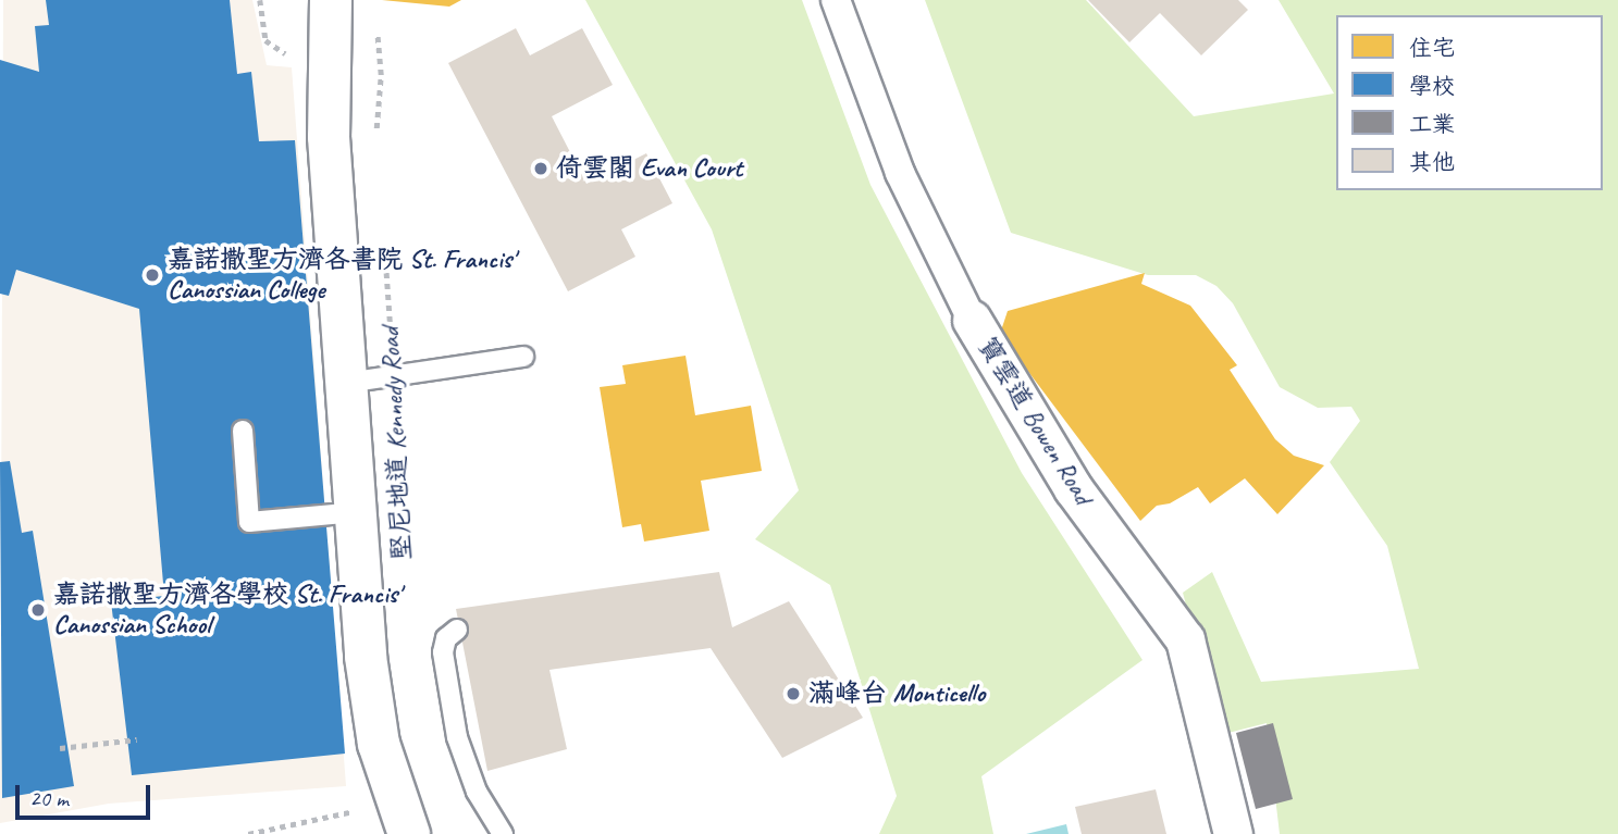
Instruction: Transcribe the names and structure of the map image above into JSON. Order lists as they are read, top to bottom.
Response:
{
  "streets": {
    "street": ["寶雲道 Bowen Road", "堅尼地道 Kennedy Road"]
  },
  "places": [
    "倚雲閣 Evan Court",
    "嘉諾撒聖方濟各書院 St. Francis' Canossian College",
    "嘉諾撒聖方濟各學校 St. Francis' Canossian School",
    "滿峰台 Monticello"
  ],
  "legend": [
    "住宅",
    "學校",
    "工業",
    "其他"
  ],
  "scale_bar": "20 m"
}
